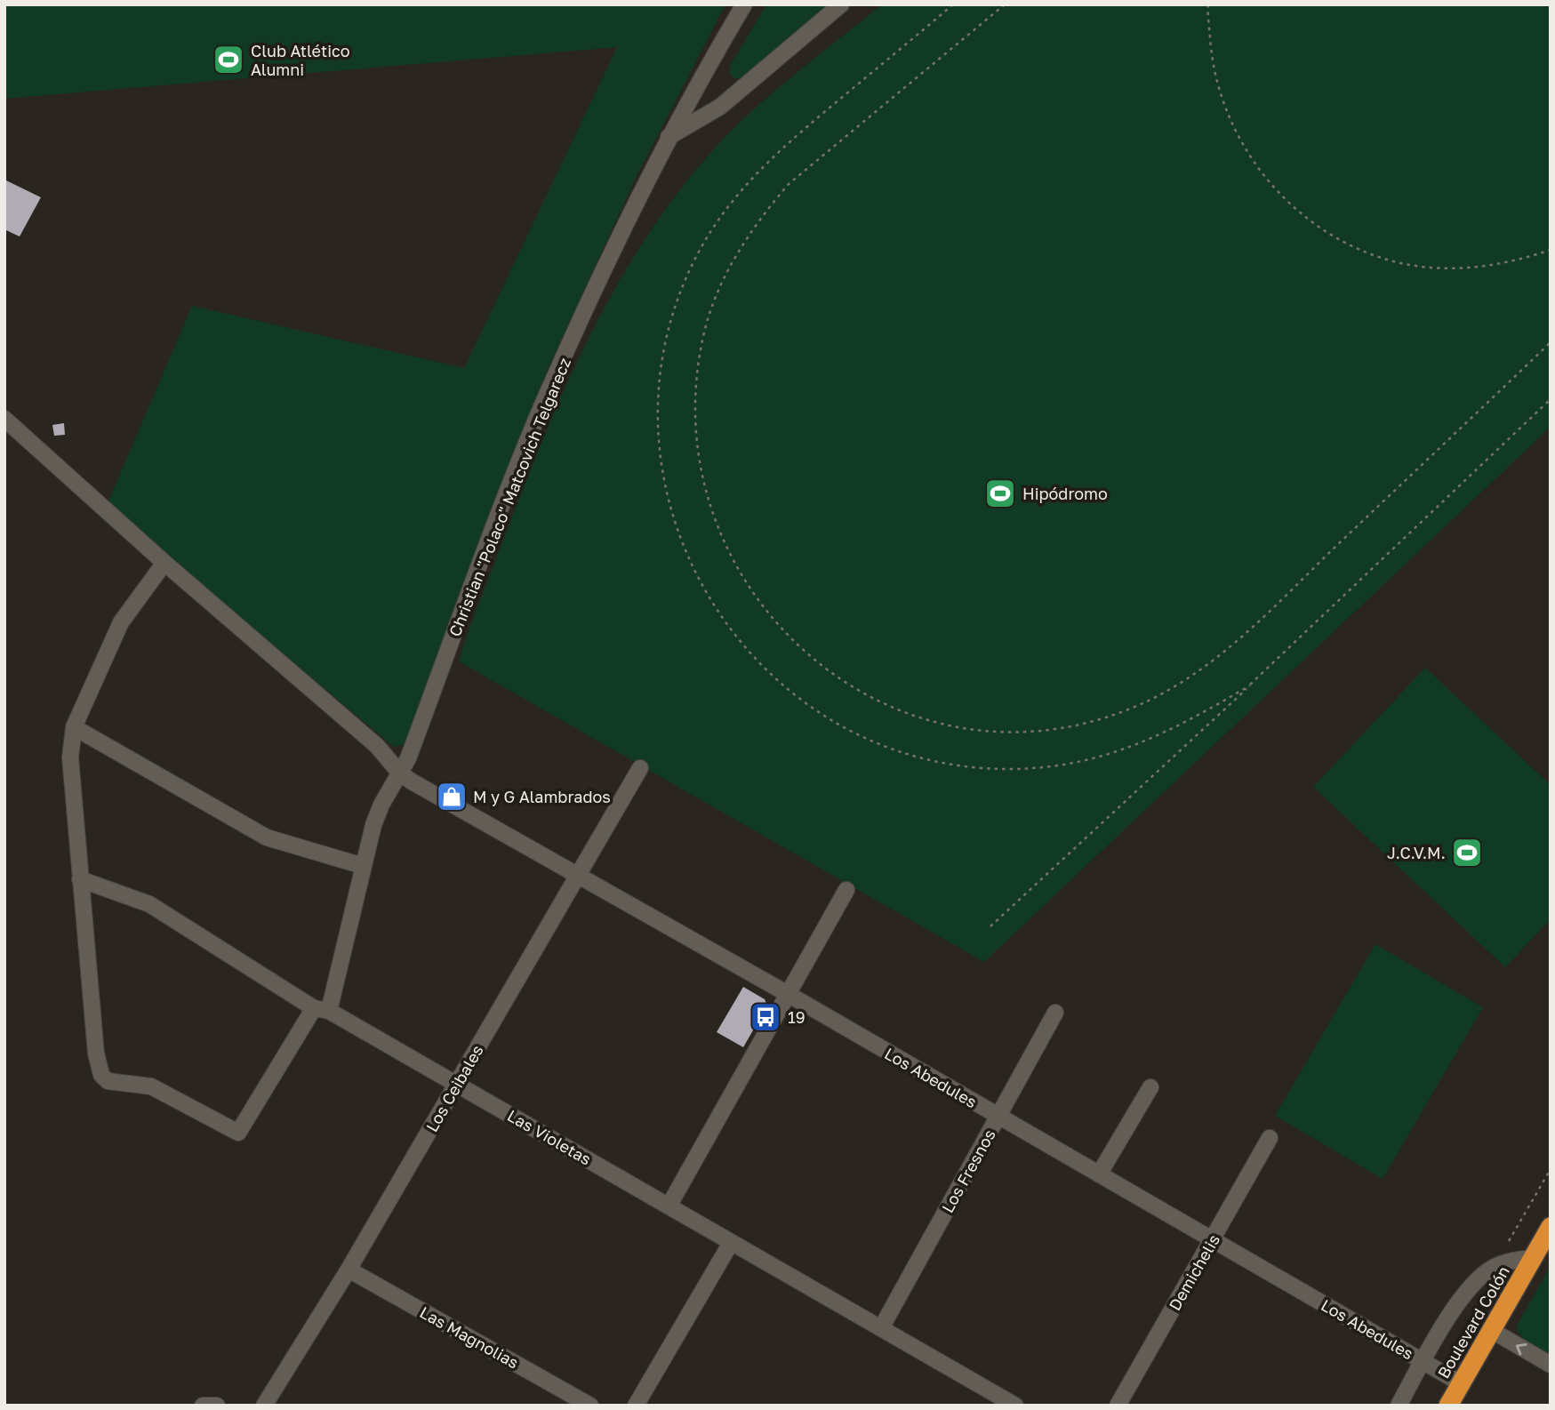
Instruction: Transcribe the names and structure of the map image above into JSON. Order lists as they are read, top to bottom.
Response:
{
  "streets": {
    "highway": ["Boulevard Colón"],
    "street": [
      "Christian \"Polaco\" Matcovich Telgarecz",
      "Los Abedules",
      "Los Ceibales",
      "Las Violetas",
      "Los Fresnos",
      "Demichelis",
      "Las Magnolias"
    ]
  },
  "crossings": [
    ["Christian \"Polaco\" Matcovich Telgarecz", "Los Abedules"],
    ["Christian \"Polaco\" Matcovich Telgarecz", "Las Violetas"],
    ["Los Abedules", "Los Ceibales"],
    ["Los Abedules", "Los Fresnos"],
    ["Los Abedules", "Demichelis"],
    ["Los Abedules", "Boulevard Colón"],
    ["Los Ceibales", "Las Violetas"],
    ["Los Ceibales", "Las Magnolias"],
    ["Las Violetas", "Los Fresnos"]
  ],
  "places": {
    "sports": ["Club Atlético Alumni", "Hipódromo", "J.C.V.M."],
    "shop": ["M y G Alambrados"],
    "bus stop": ["19"]
  }
}
